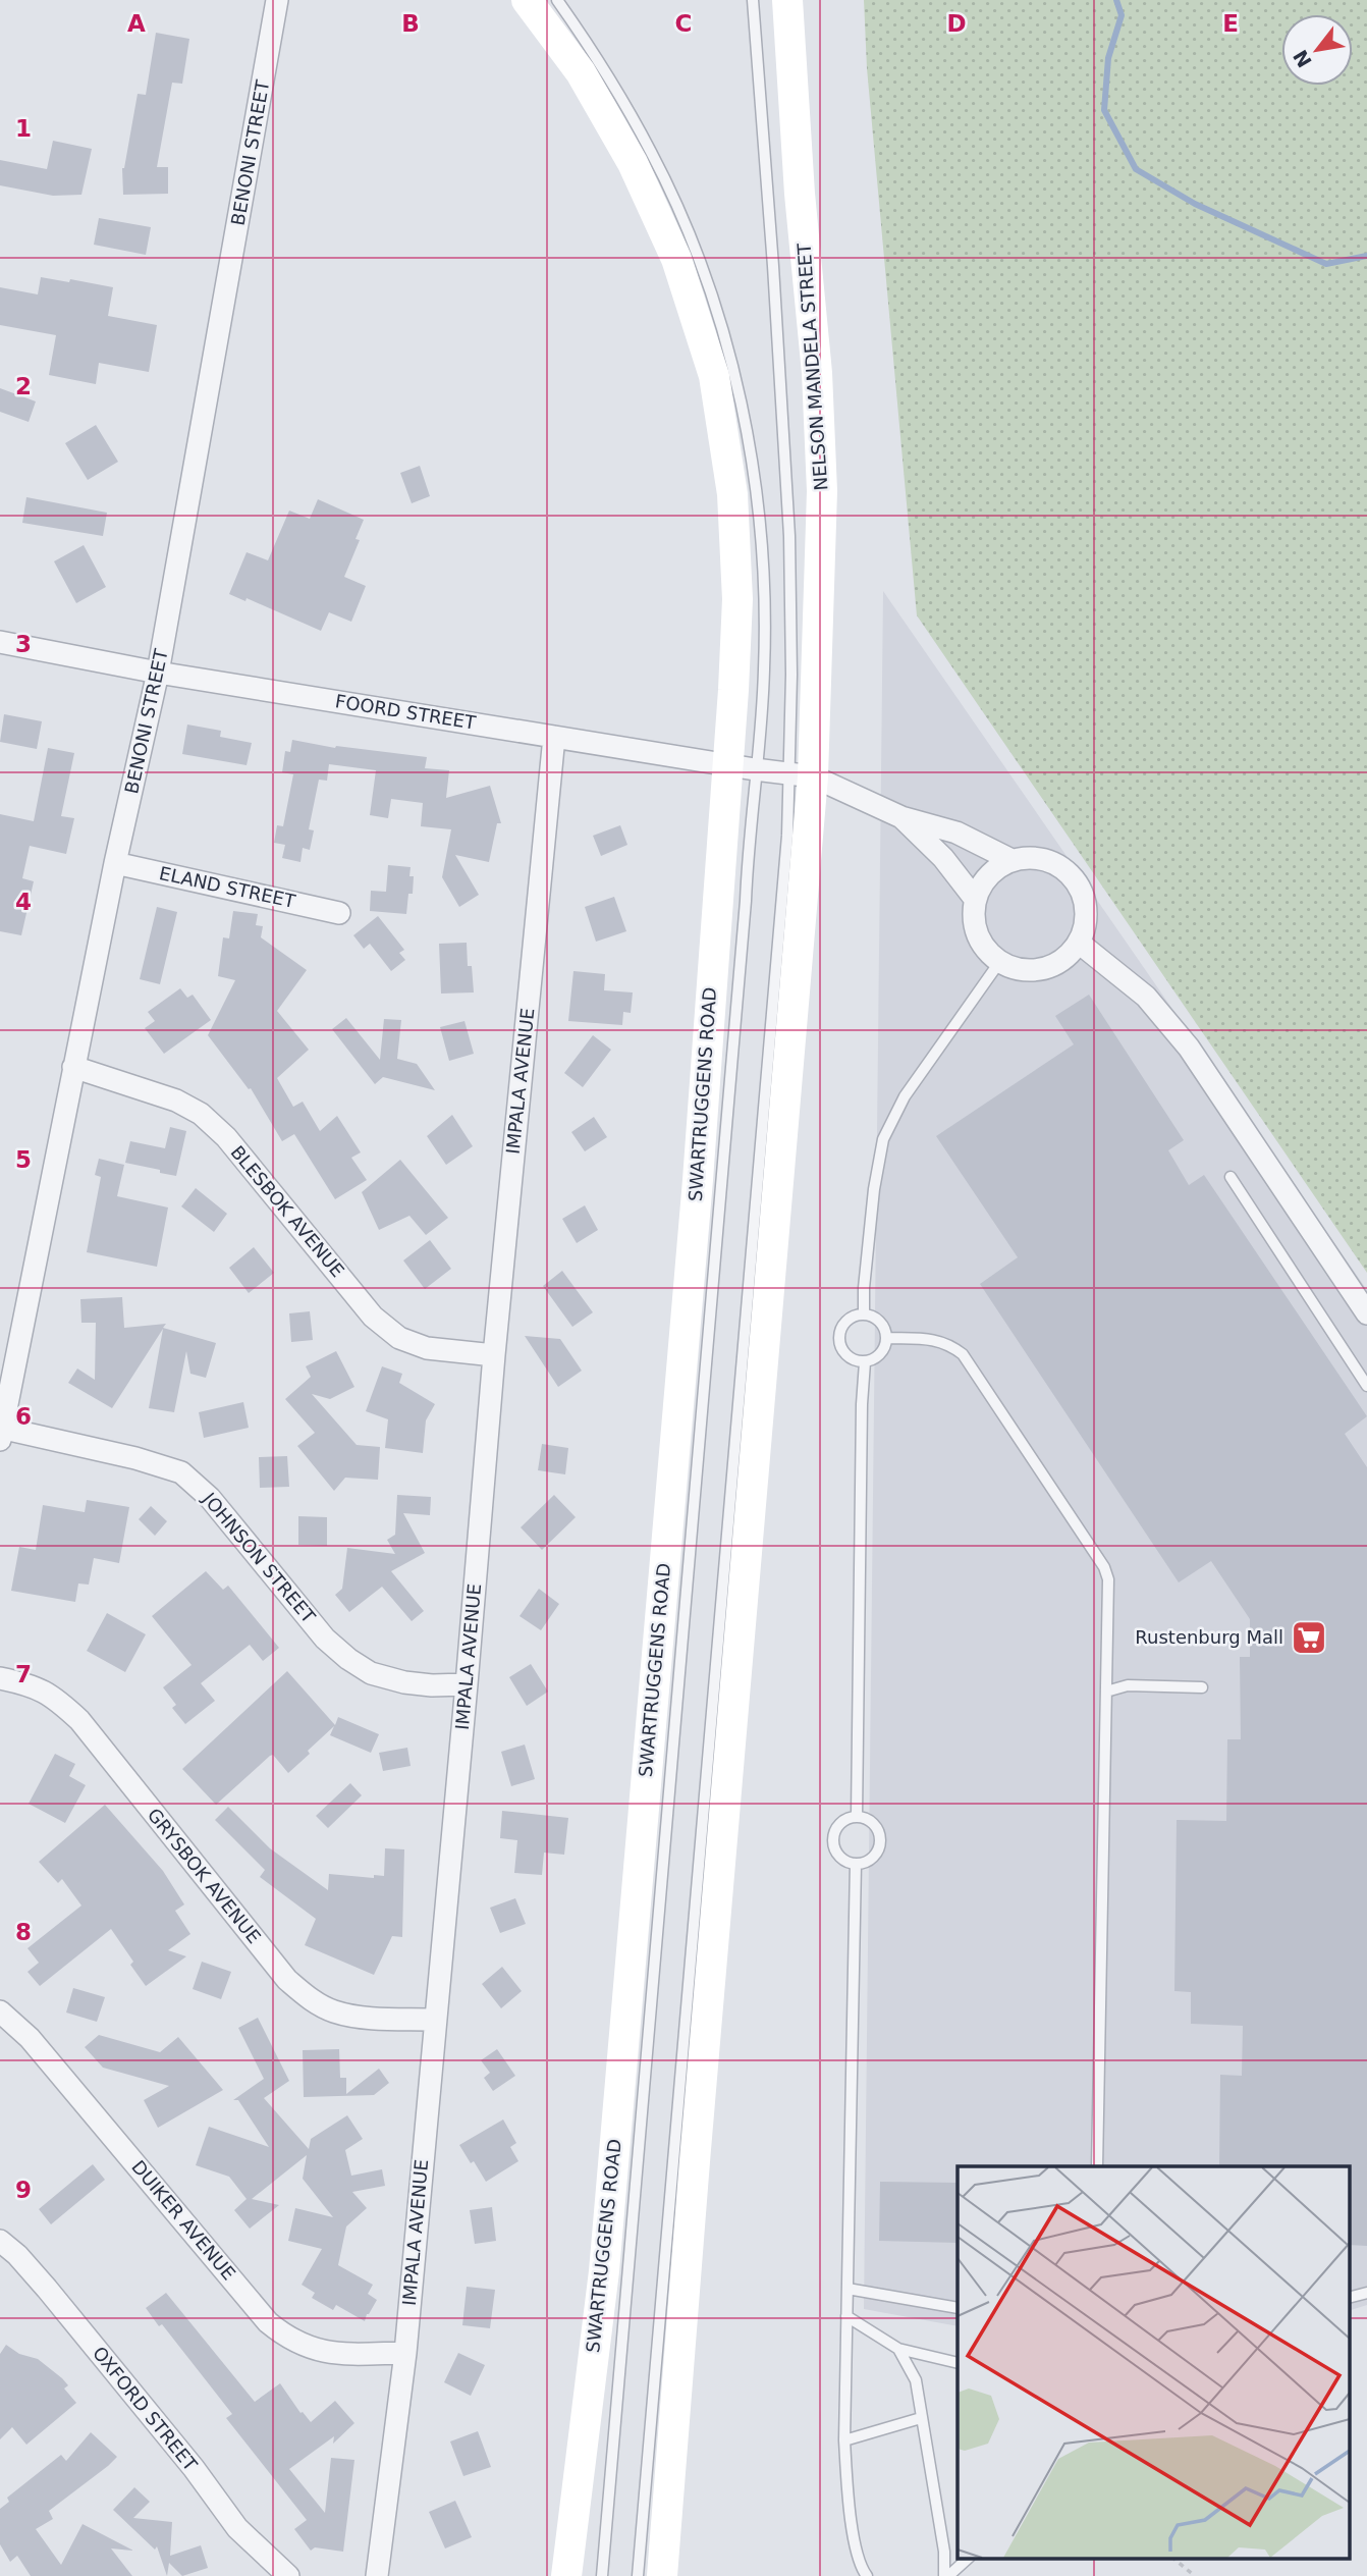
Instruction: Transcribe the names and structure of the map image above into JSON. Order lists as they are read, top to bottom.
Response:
{
  "streets": {
    "main road": ["NELSON MANDELA STREET", "SWARTRUGGENS ROAD"],
    "street": [
      "BENONI STREET",
      "FOORD STREET",
      "ELAND STREET",
      "IMPALA AVENUE",
      "BLESBOK AVENUE",
      "JOHNSON STREET",
      "GRYSBOK AVENUE",
      "DUIKER AVENUE",
      "OXFORD STREET"
    ]
  },
  "crossings": [
    ["BENONI STREET", "FOORD STREET"],
    ["BENONI STREET", "ELAND STREET"],
    ["BENONI STREET", "BLESBOK AVENUE"],
    ["BENONI STREET", "JOHNSON STREET"],
    ["NELSON MANDELA STREET", "FOORD STREET"],
    ["FOORD STREET", "IMPALA AVENUE"],
    ["FOORD STREET", "SWARTRUGGENS ROAD"],
    ["IMPALA AVENUE", "BLESBOK AVENUE"],
    ["IMPALA AVENUE", "JOHNSON STREET"],
    ["IMPALA AVENUE", "GRYSBOK AVENUE"],
    ["IMPALA AVENUE", "DUIKER AVENUE"]
  ],
  "places": {
    "supermarket": ["Rustenburg Mall"]
  },
  "north": "bottom left",
  "grid": {
    "columns": [
      "A",
      "B",
      "C",
      "D",
      "E"
    ],
    "rows": [
      "1",
      "2",
      "3",
      "4",
      "5",
      "6",
      "7",
      "8",
      "9"
    ]
  }
}
